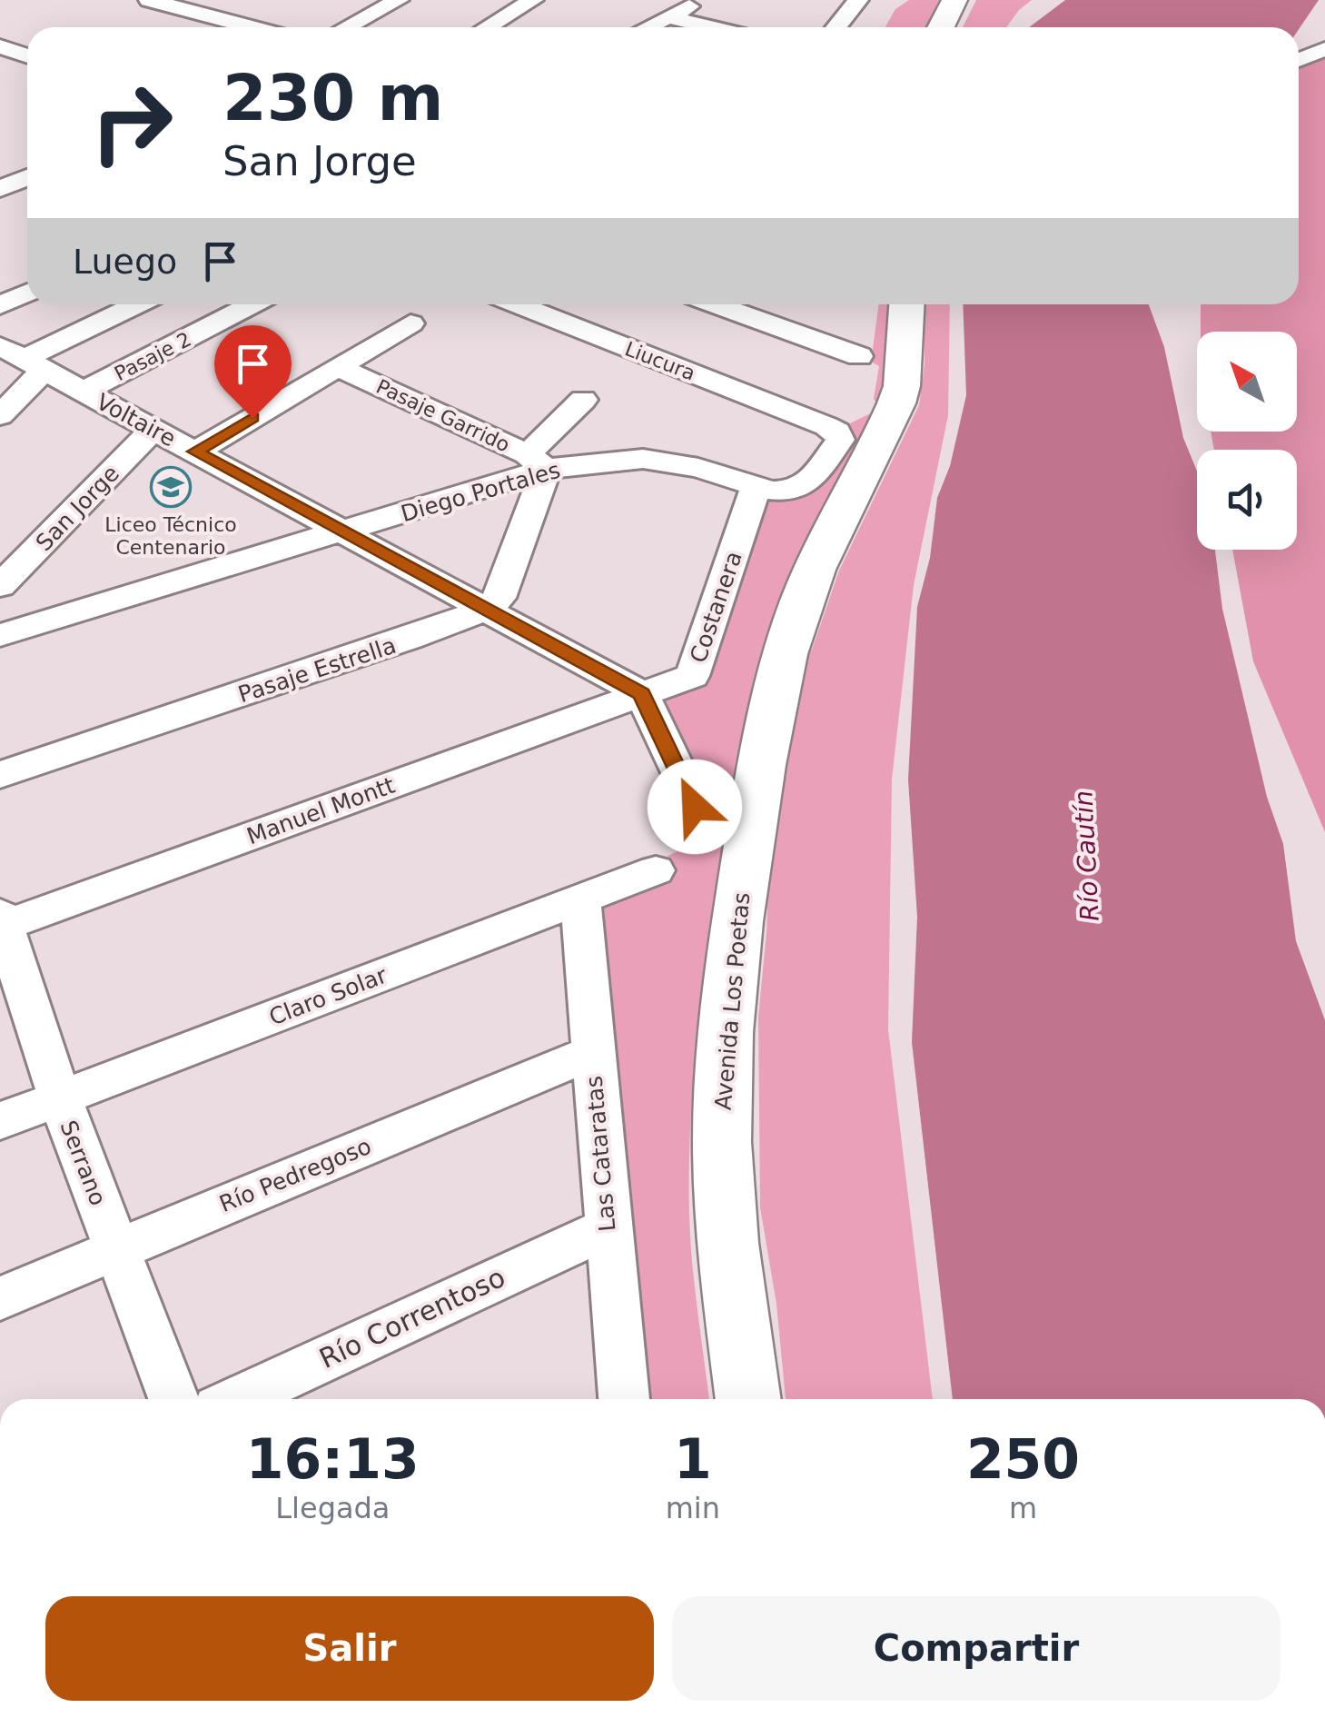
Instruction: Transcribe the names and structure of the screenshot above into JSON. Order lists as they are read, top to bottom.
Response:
{
  "streets": {
    "main road": ["Avenida Los Poetas"],
    "street": [
      "Pasaje 2",
      "Liucura",
      "Pasaje Garrido",
      "Voltaire",
      "Diego Portales",
      "San Jorge",
      "Costanera",
      "Pasaje Estrella",
      "Manuel Montt",
      "Claro Solar",
      "Las Cataratas",
      "Serrano",
      "Río Pedregoso",
      "Río Correntoso"
    ]
  },
  "crossings": [
    ["Pasaje 2", "Voltaire"],
    ["Liucura", "Diego Portales"],
    ["Pasaje Garrido", "Diego Portales"],
    ["Voltaire", "Diego Portales"],
    ["Voltaire", "San Jorge"],
    ["Voltaire", "Costanera"],
    ["Voltaire", "Pasaje Estrella"],
    ["Voltaire", "Manuel Montt"],
    ["Diego Portales", "Costanera"],
    ["Costanera", "Manuel Montt"],
    ["Manuel Montt", "Serrano"],
    ["Claro Solar", "Las Cataratas"],
    ["Claro Solar", "Serrano"],
    ["Las Cataratas", "Río Pedregoso"],
    ["Las Cataratas", "Río Correntoso"],
    ["Serrano", "Río Pedregoso"]
  ],
  "water": ["Río Cautín"],
  "places": {
    "school or university": ["Liceo Técnico Centenario"]
  },
  "north": "top left",
  "page": {
    "turn": ["230 m", "San Jorge"],
    "then": "Luego",
    "eta": [
      "16:13",
      "Llegada",
      "1",
      "min",
      "250",
      "m"
    ],
    "buttons": ["Salir", "Compartir"]
  }
}
